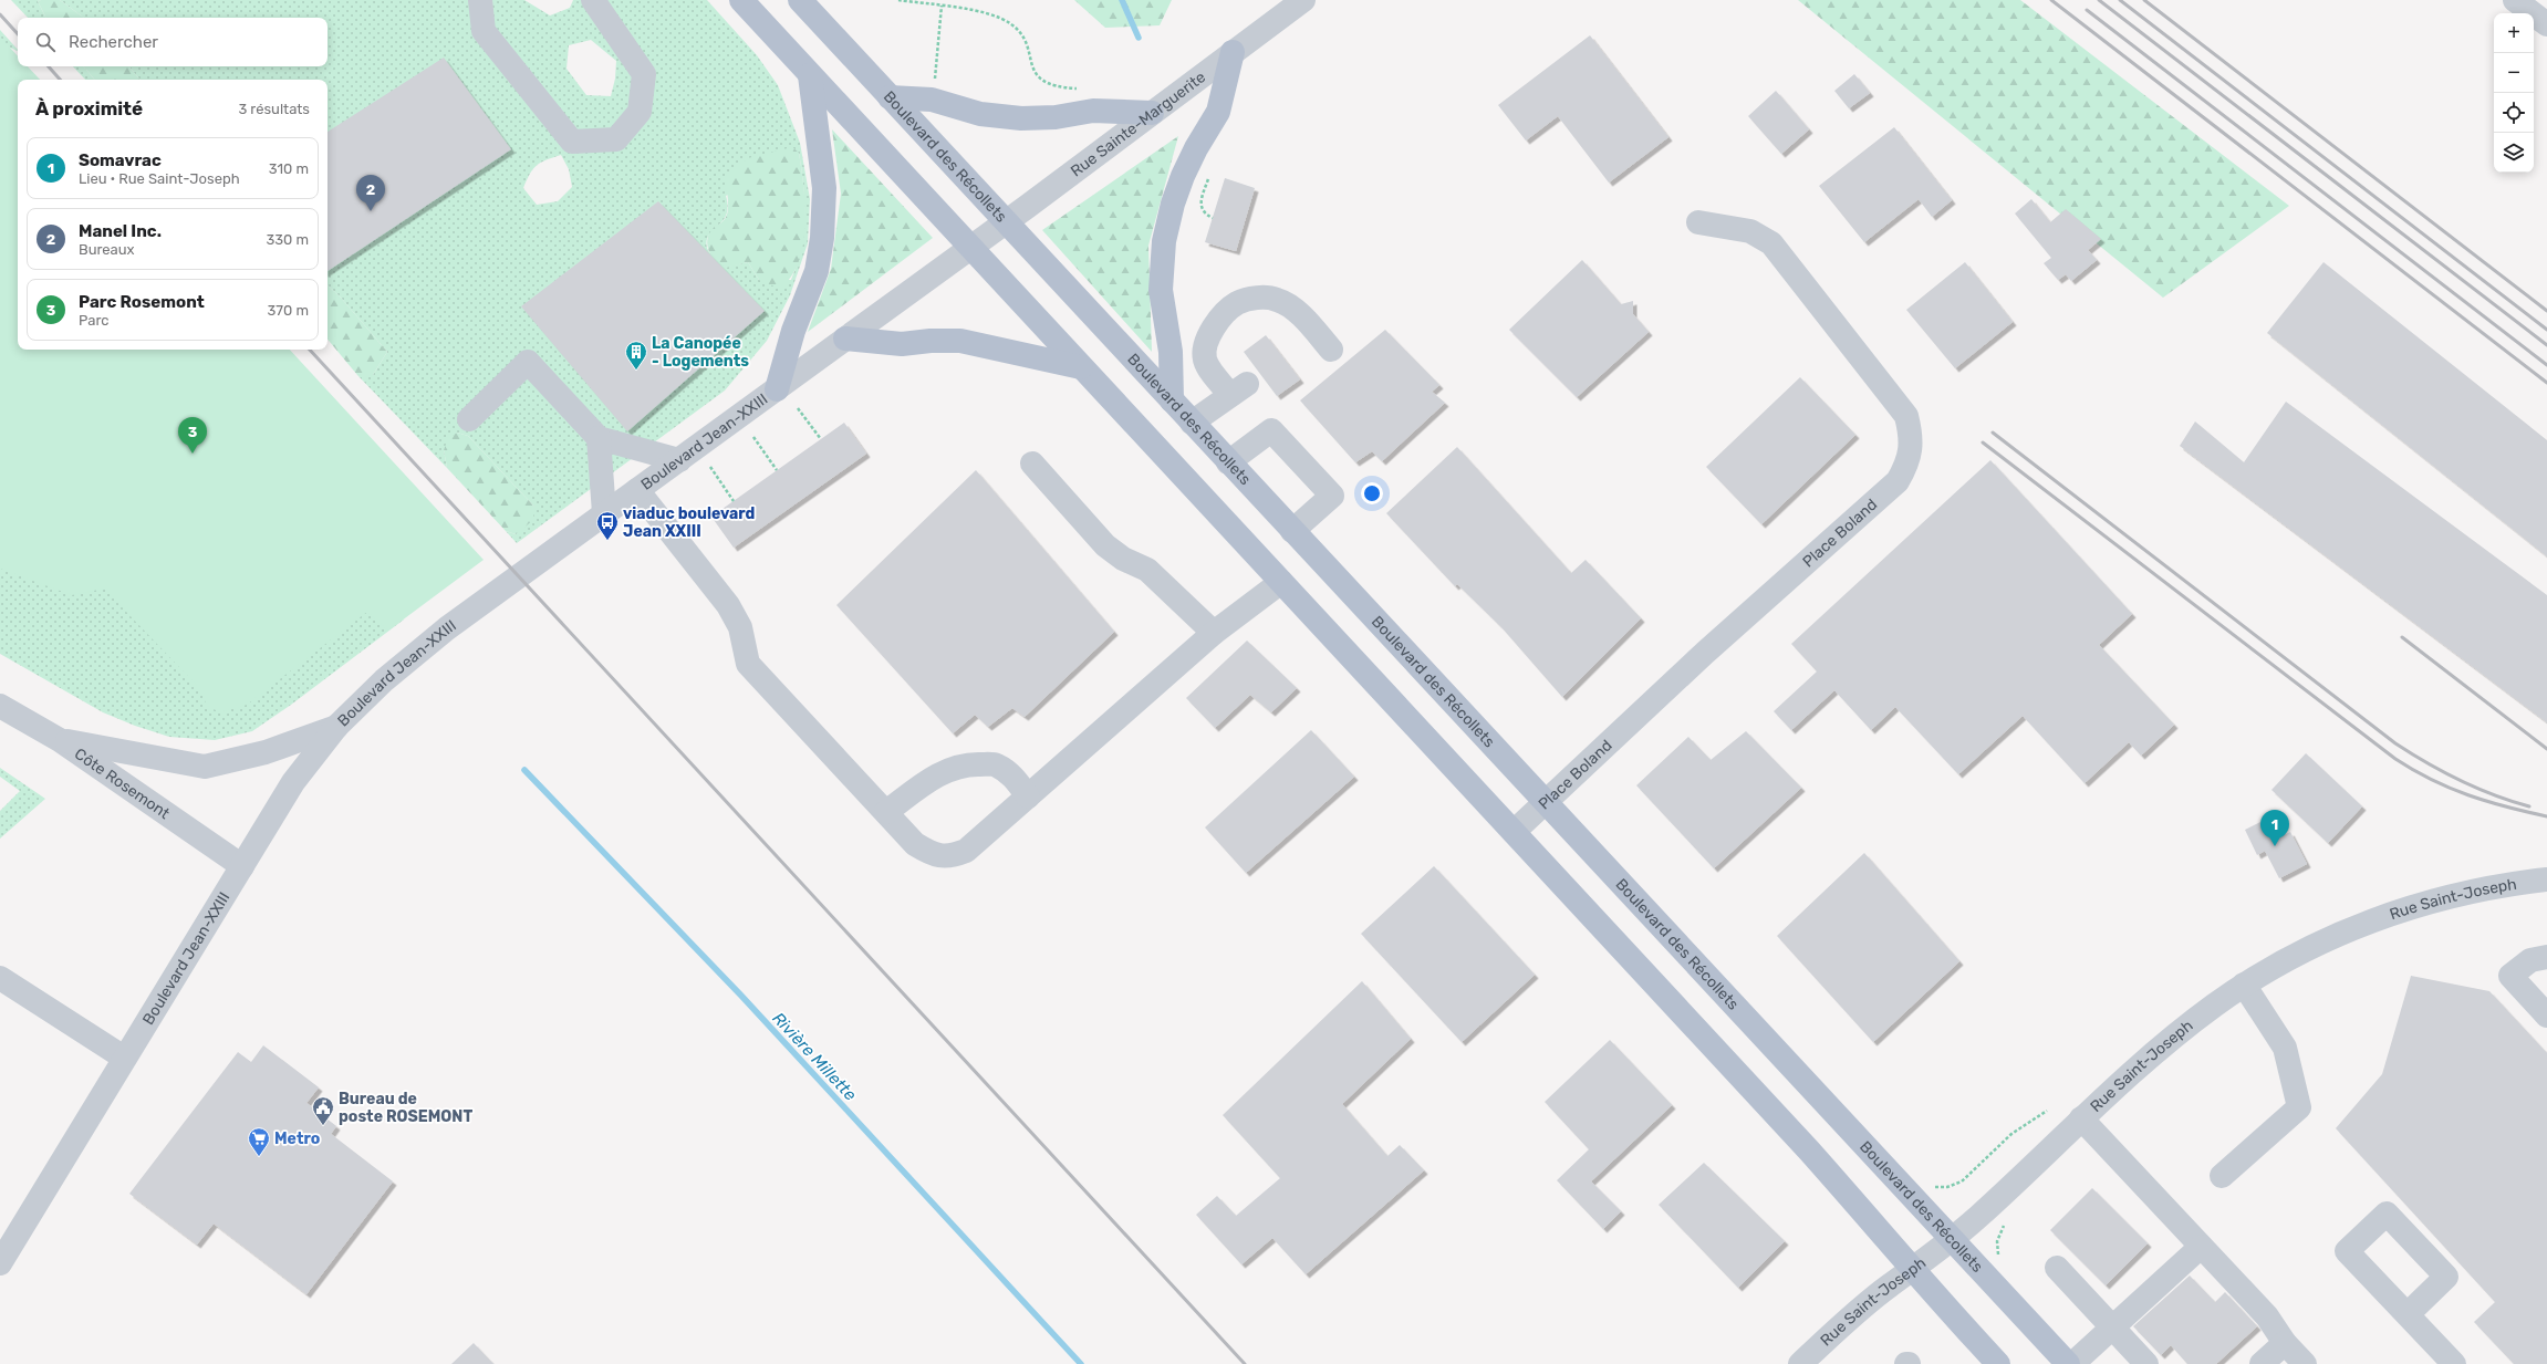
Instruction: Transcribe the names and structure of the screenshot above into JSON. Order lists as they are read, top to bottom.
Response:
{
  "streets": {
    "main road": ["Boulevard des Récollets"],
    "street": [
      "Rue Sainte-Marguerite",
      "Boulevard Jean-XXIII",
      "Place Boland",
      "Côte Rosemont",
      "Rue Saint-Joseph"
    ]
  },
  "crossings": [
    ["Rue Sainte-Marguerite", "Boulevard des Récollets"],
    ["Rue Sainte-Marguerite", "Boulevard Jean-XXIII"],
    ["Boulevard des Récollets", "Place Boland"],
    ["Boulevard des Récollets", "Rue Saint-Joseph"],
    ["Boulevard Jean-XXIII", "Côte Rosemont"]
  ],
  "water": ["Rivière Millette"],
  "places": {
    "building": ["La Canopée - Logements"],
    "bus stop": ["viaduc boulevard Jean XXIII"],
    "public building": ["Bureau de poste ROSEMONT"],
    "supermarket": ["Metro"]
  },
  "page": {
    "map_buttons": ["+", "−"],
    "search": "Rechercher",
    "heading": ["À proximité", "3 résultats"],
    "list": [
      {
        "mark": "1",
        "name": "Somavrac",
        "note": "Lieu · Rue Saint-Joseph",
        "value": "310 m"
      },
      {
        "mark": "2",
        "name": "Manel Inc.",
        "note": "Bureaux",
        "value": "330 m"
      },
      {
        "mark": "3",
        "name": "Parc Rosemont",
        "note": "Parc",
        "value": "370 m"
      }
    ],
    "pins": ["2", "3", "1"]
  }
}
